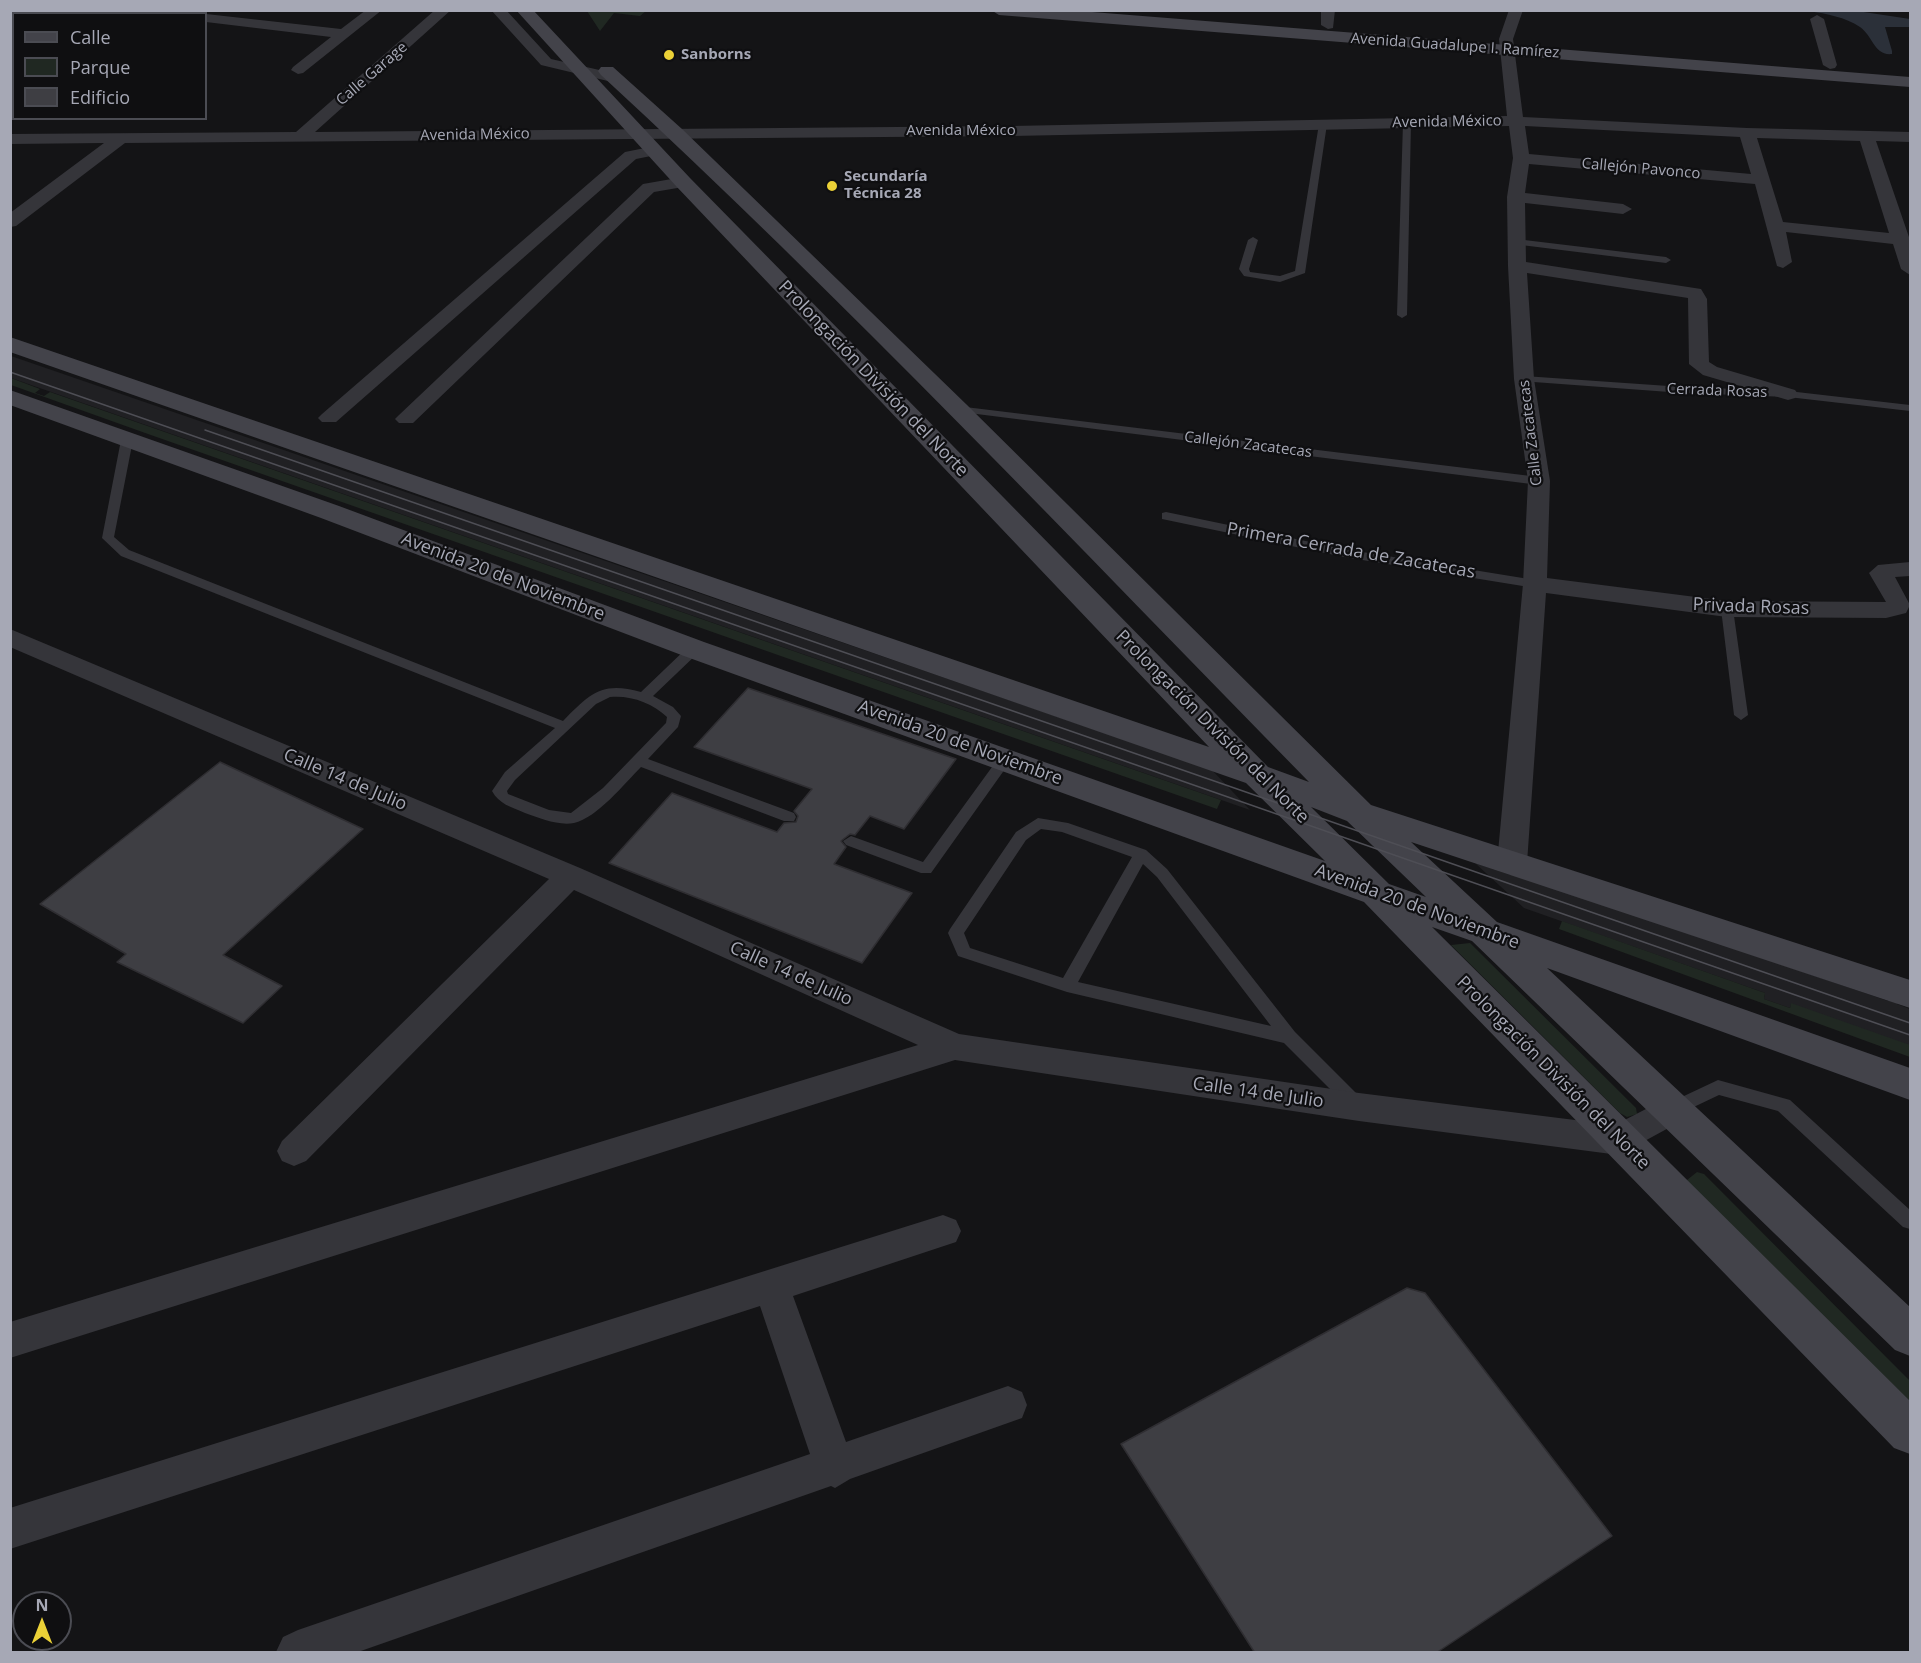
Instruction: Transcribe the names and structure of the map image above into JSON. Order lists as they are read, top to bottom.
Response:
{
  "streets": {
    "main road": ["Avenida Guadalupe I. Ramírez", "Prolongación División del Norte", "Avenida 20 de Noviembre"],
    "street": [
      "Calle Garage",
      "Avenida México",
      "Callejón Pavonco",
      "Calle Zacatecas",
      "Privada Rosas",
      "Calle 14 de Julio"
    ],
    "lane": ["Cerrada Rosas", "Callejón Zacatecas", "Primera Cerrada de Zacatecas"]
  },
  "crossings": [
    ["Avenida Guadalupe I. Ramírez", "Calle Zacatecas"],
    ["Calle Garage", "Avenida México"],
    ["Avenida México", "Prolongación División del Norte"],
    ["Avenida México", "Calle Zacatecas"],
    ["Callejón Pavonco", "Calle Zacatecas"],
    ["Prolongación División del Norte", "Callejón Zacatecas"],
    ["Prolongación División del Norte", "Avenida 20 de Noviembre"],
    ["Prolongación División del Norte", "Calle 14 de Julio"],
    ["Cerrada Rosas", "Calle Zacatecas"],
    ["Calle Zacatecas", "Callejón Zacatecas"],
    ["Calle Zacatecas", "Primera Cerrada de Zacatecas"],
    ["Calle Zacatecas", "Privada Rosas"],
    ["Primera Cerrada de Zacatecas", "Privada Rosas"]
  ],
  "places": ["Sanborns", "Secundaría Técnica 28"],
  "legend": ["Calle", "Parque", "Edificio"],
  "north": "top"
}
